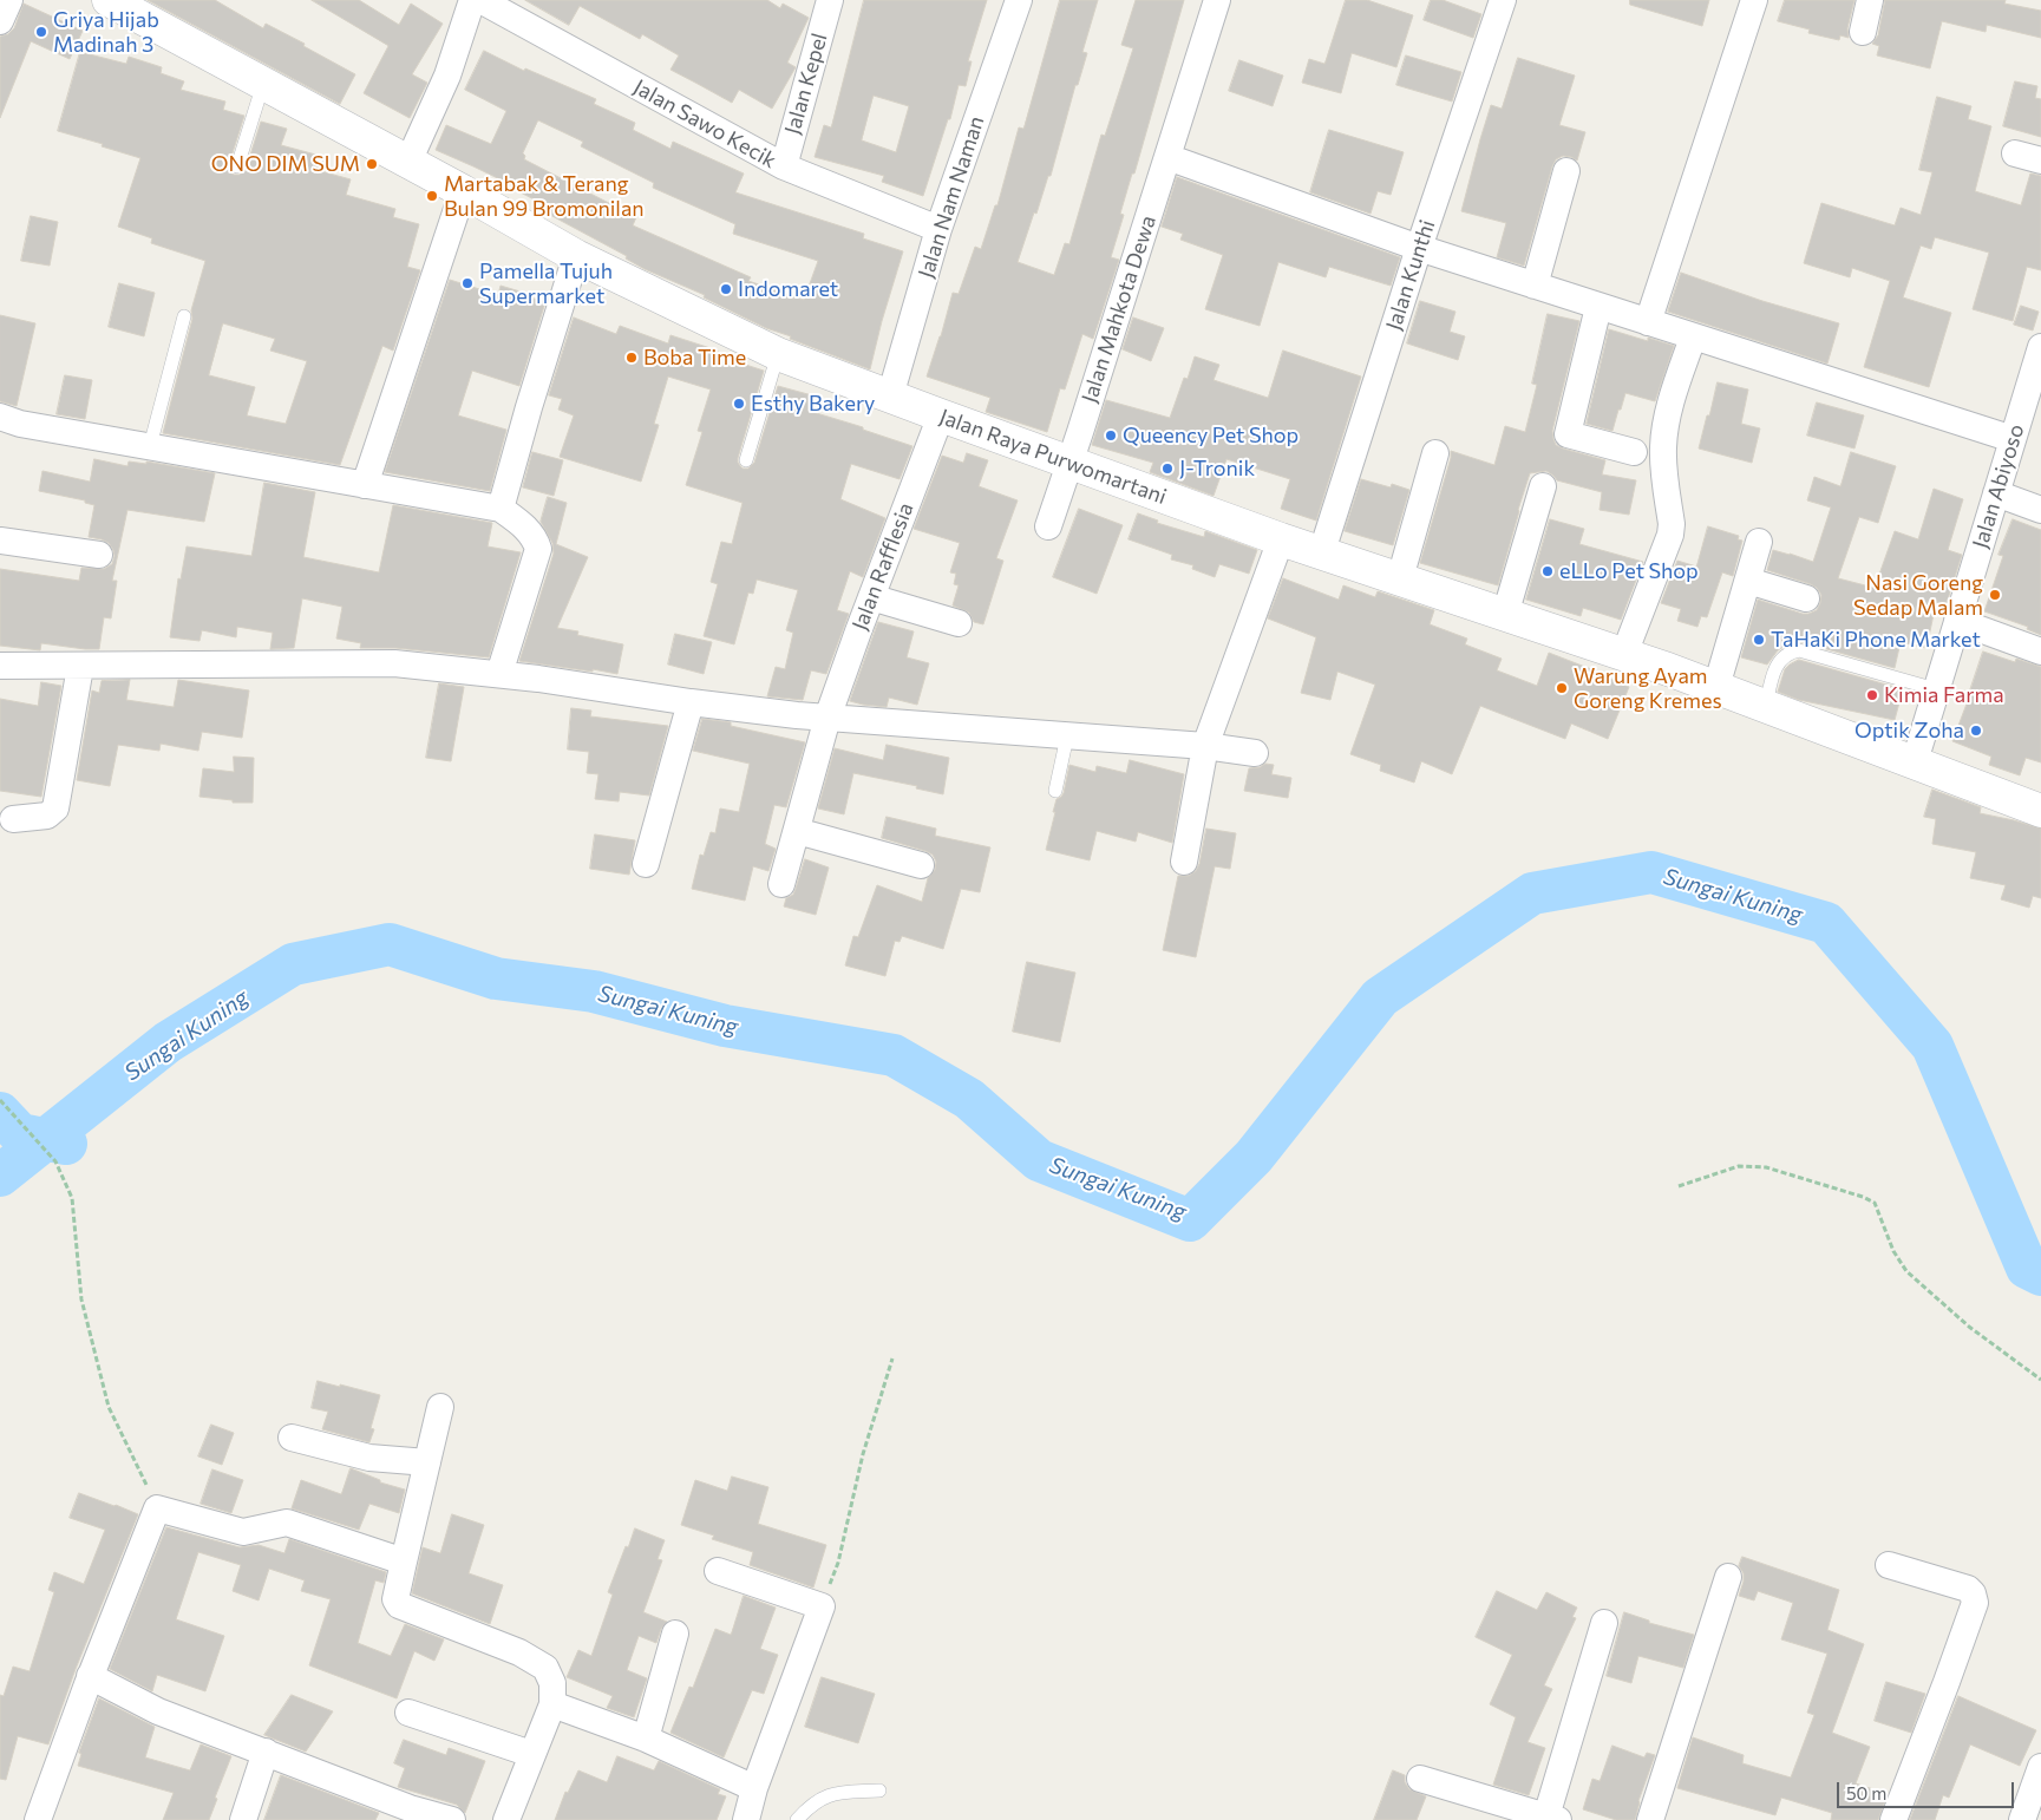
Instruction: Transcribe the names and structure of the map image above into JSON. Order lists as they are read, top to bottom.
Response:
{
  "streets": {
    "street": [
      "Jalan Kepel",
      "Jalan Sawo Kecik",
      "Jalan Nam Naman",
      "Jalan Kunthi",
      "Jalan Mahkota Dewa",
      "Jalan Raya Purwomartani",
      "Jalan Abiyoso",
      "Jalan Rafflesia"
    ]
  },
  "crossings": [
    ["Jalan Kepel", "Jalan Sawo Kecik"],
    ["Jalan Sawo Kecik", "Jalan Nam Naman"],
    ["Jalan Nam Naman", "Jalan Raya Purwomartani"],
    ["Jalan Kunthi", "Jalan Raya Purwomartani"],
    ["Jalan Mahkota Dewa", "Jalan Raya Purwomartani"],
    ["Jalan Raya Purwomartani", "Jalan Abiyoso"],
    ["Jalan Raya Purwomartani", "Jalan Rafflesia"]
  ],
  "water": ["Sungai Kuning"],
  "places": [
    "Griya Hijab Madinah 3",
    "ONO DIM SUM",
    "Martabak & Terang Bulan 99 Bromonilan",
    "Pamella Tujuh Supermarket",
    "Indomaret",
    "Boba Time",
    "Esthy Bakery",
    "Queency Pet Shop",
    "J-Tronik",
    "eLLo Pet Shop",
    "Nasi Goreng Sedap Malam",
    "TaHaKi Phone Market",
    "Warung Ayam Goreng Kremes",
    "Kimia Farma",
    "Optik Zoha"
  ],
  "scale_bar": "50 m"
}
